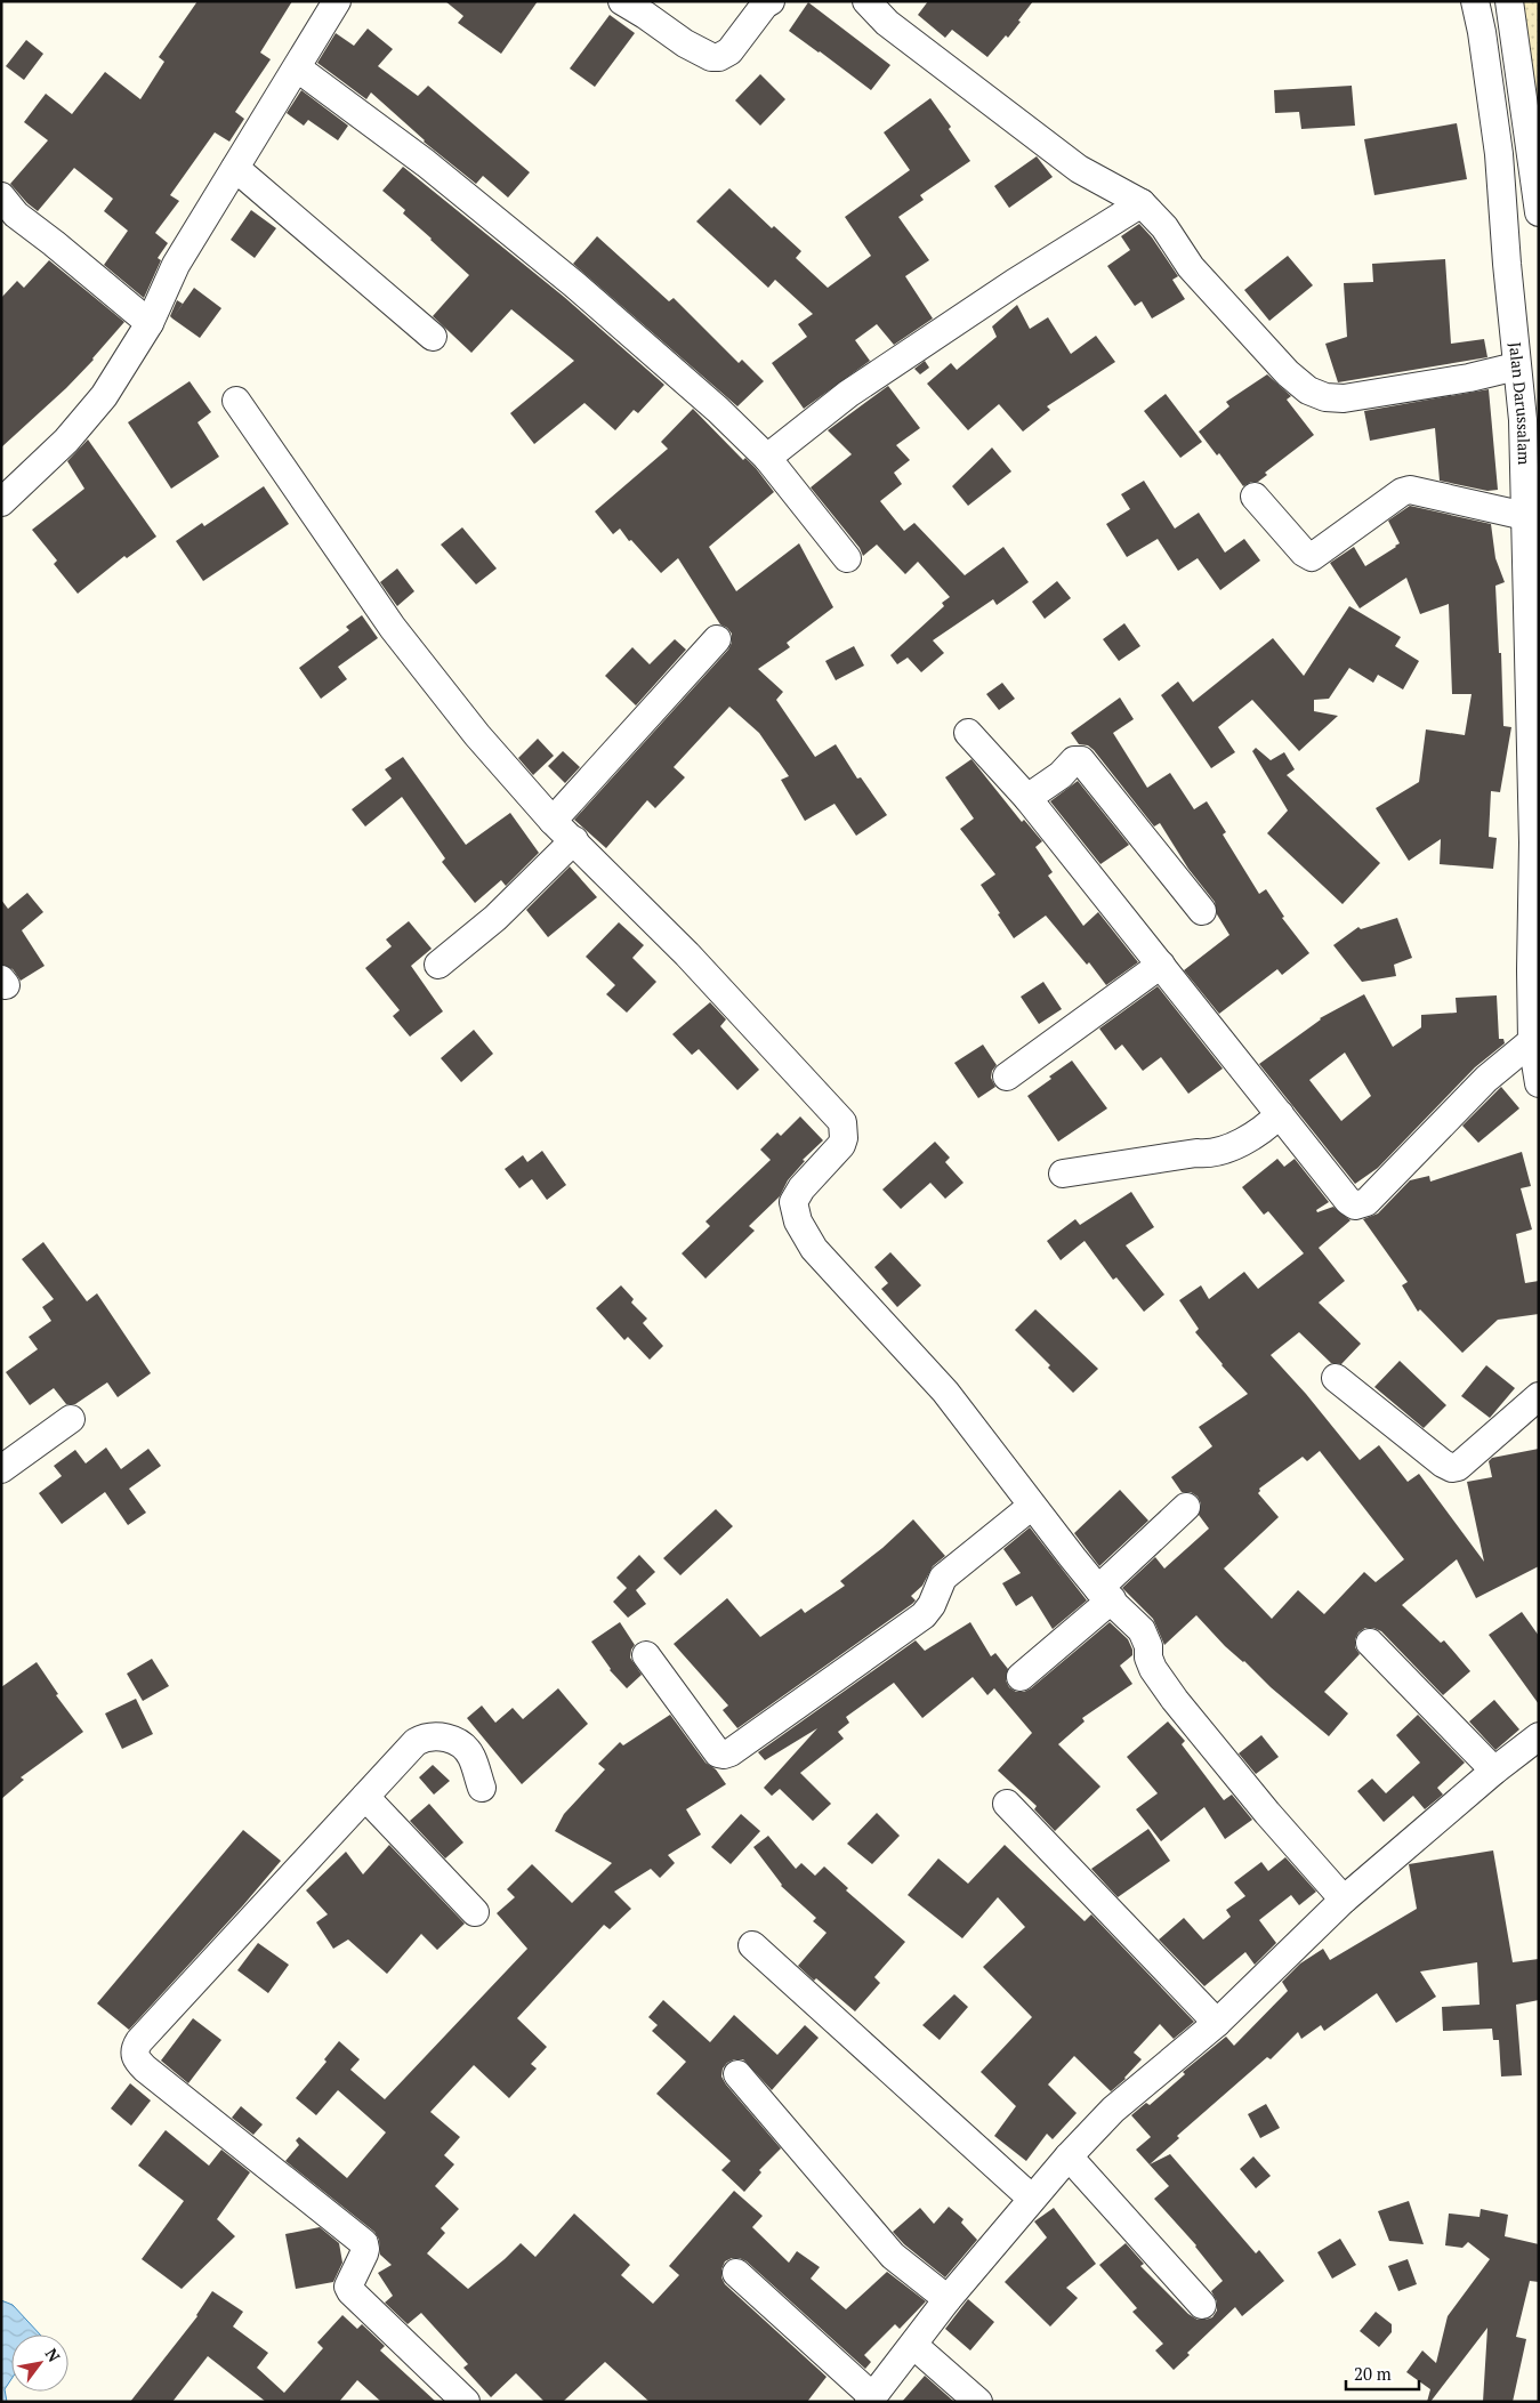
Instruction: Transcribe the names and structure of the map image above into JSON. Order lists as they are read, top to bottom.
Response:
{
  "streets": {
    "street": ["Jalan Darussalam"]
  },
  "scale_bar": "20 m",
  "north": "top right"
}
